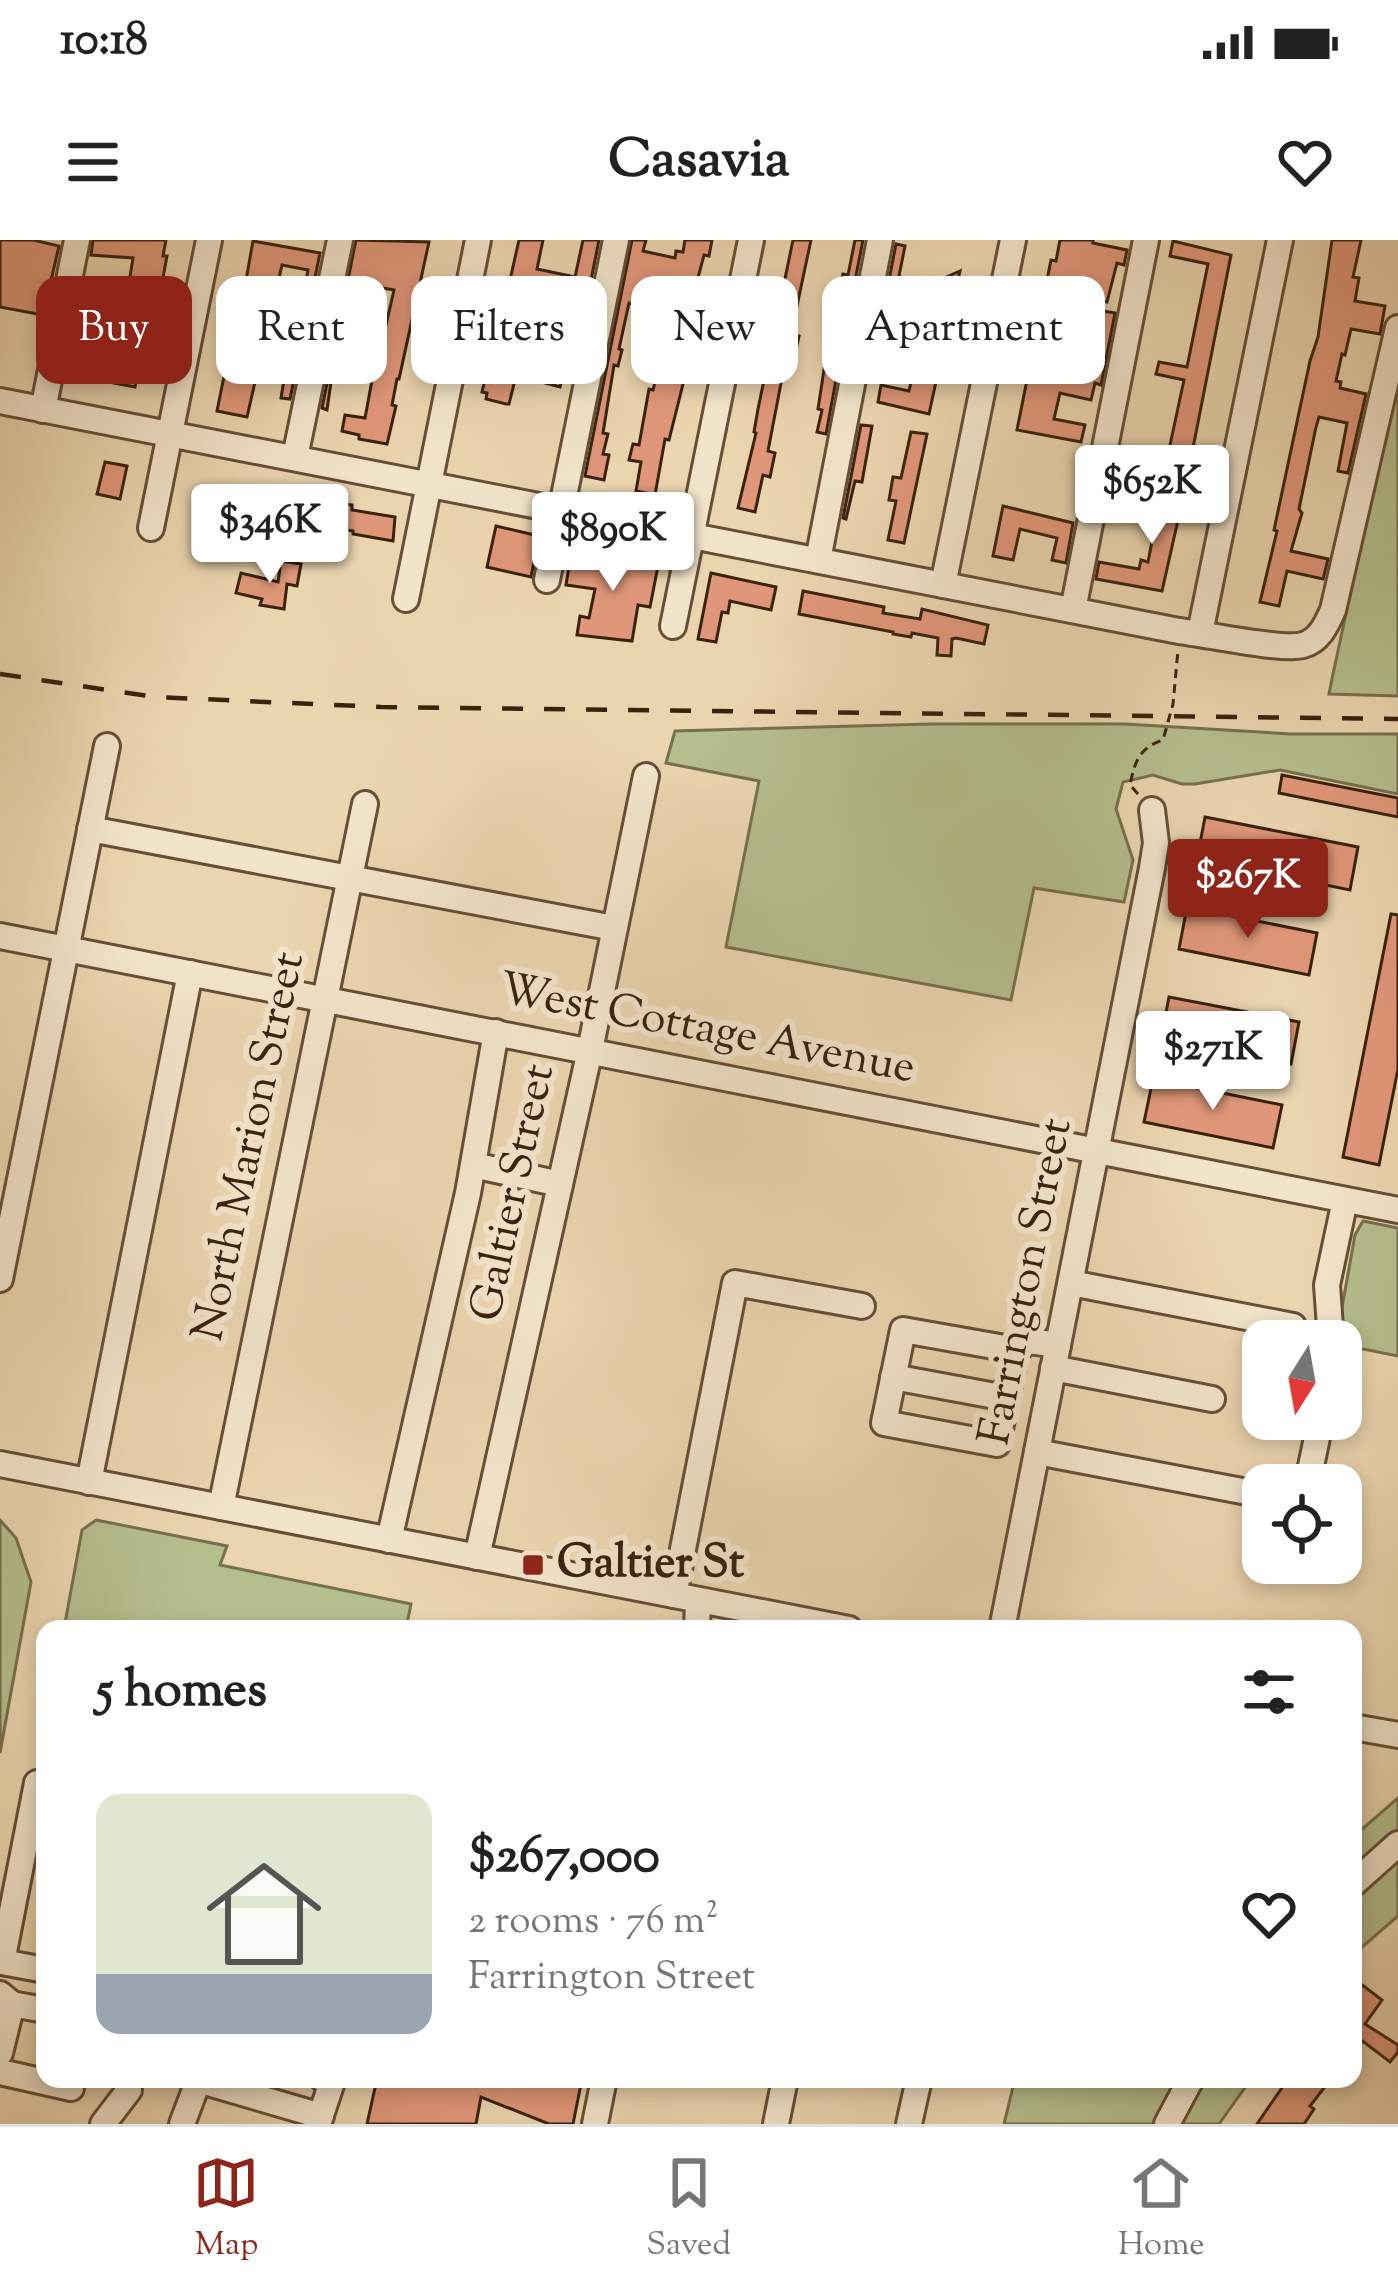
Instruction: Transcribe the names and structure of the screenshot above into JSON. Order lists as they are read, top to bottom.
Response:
{
  "streets": {
    "street": [
      "West Cottage Avenue",
      "North Marion Street",
      "Galtier Street",
      "Farrington Street"
    ]
  },
  "crossings": [
    ["West Cottage Avenue", "North Marion Street"],
    ["West Cottage Avenue", "Galtier Street"],
    ["West Cottage Avenue", "Farrington Street"]
  ],
  "places": {
    "transit": ["Galtier St"]
  },
  "north": "bottom",
  "page": {
    "status": "10:18",
    "header": "Casavia",
    "chip": [
      "Buy",
      "Rent",
      "Filters",
      "New",
      "Apartment"
    ],
    "price": [
      "$652K",
      "$346K",
      "$890K",
      "$267K",
      "$271K"
    ],
    "heading": "5 homes",
    "list": [
      {
        "name": "$267,000",
        "note": "2 rooms · 76 m² · Farrington Street"
      }
    ],
    "tabs": ["Map", "Saved", "Home"]
  }
}
